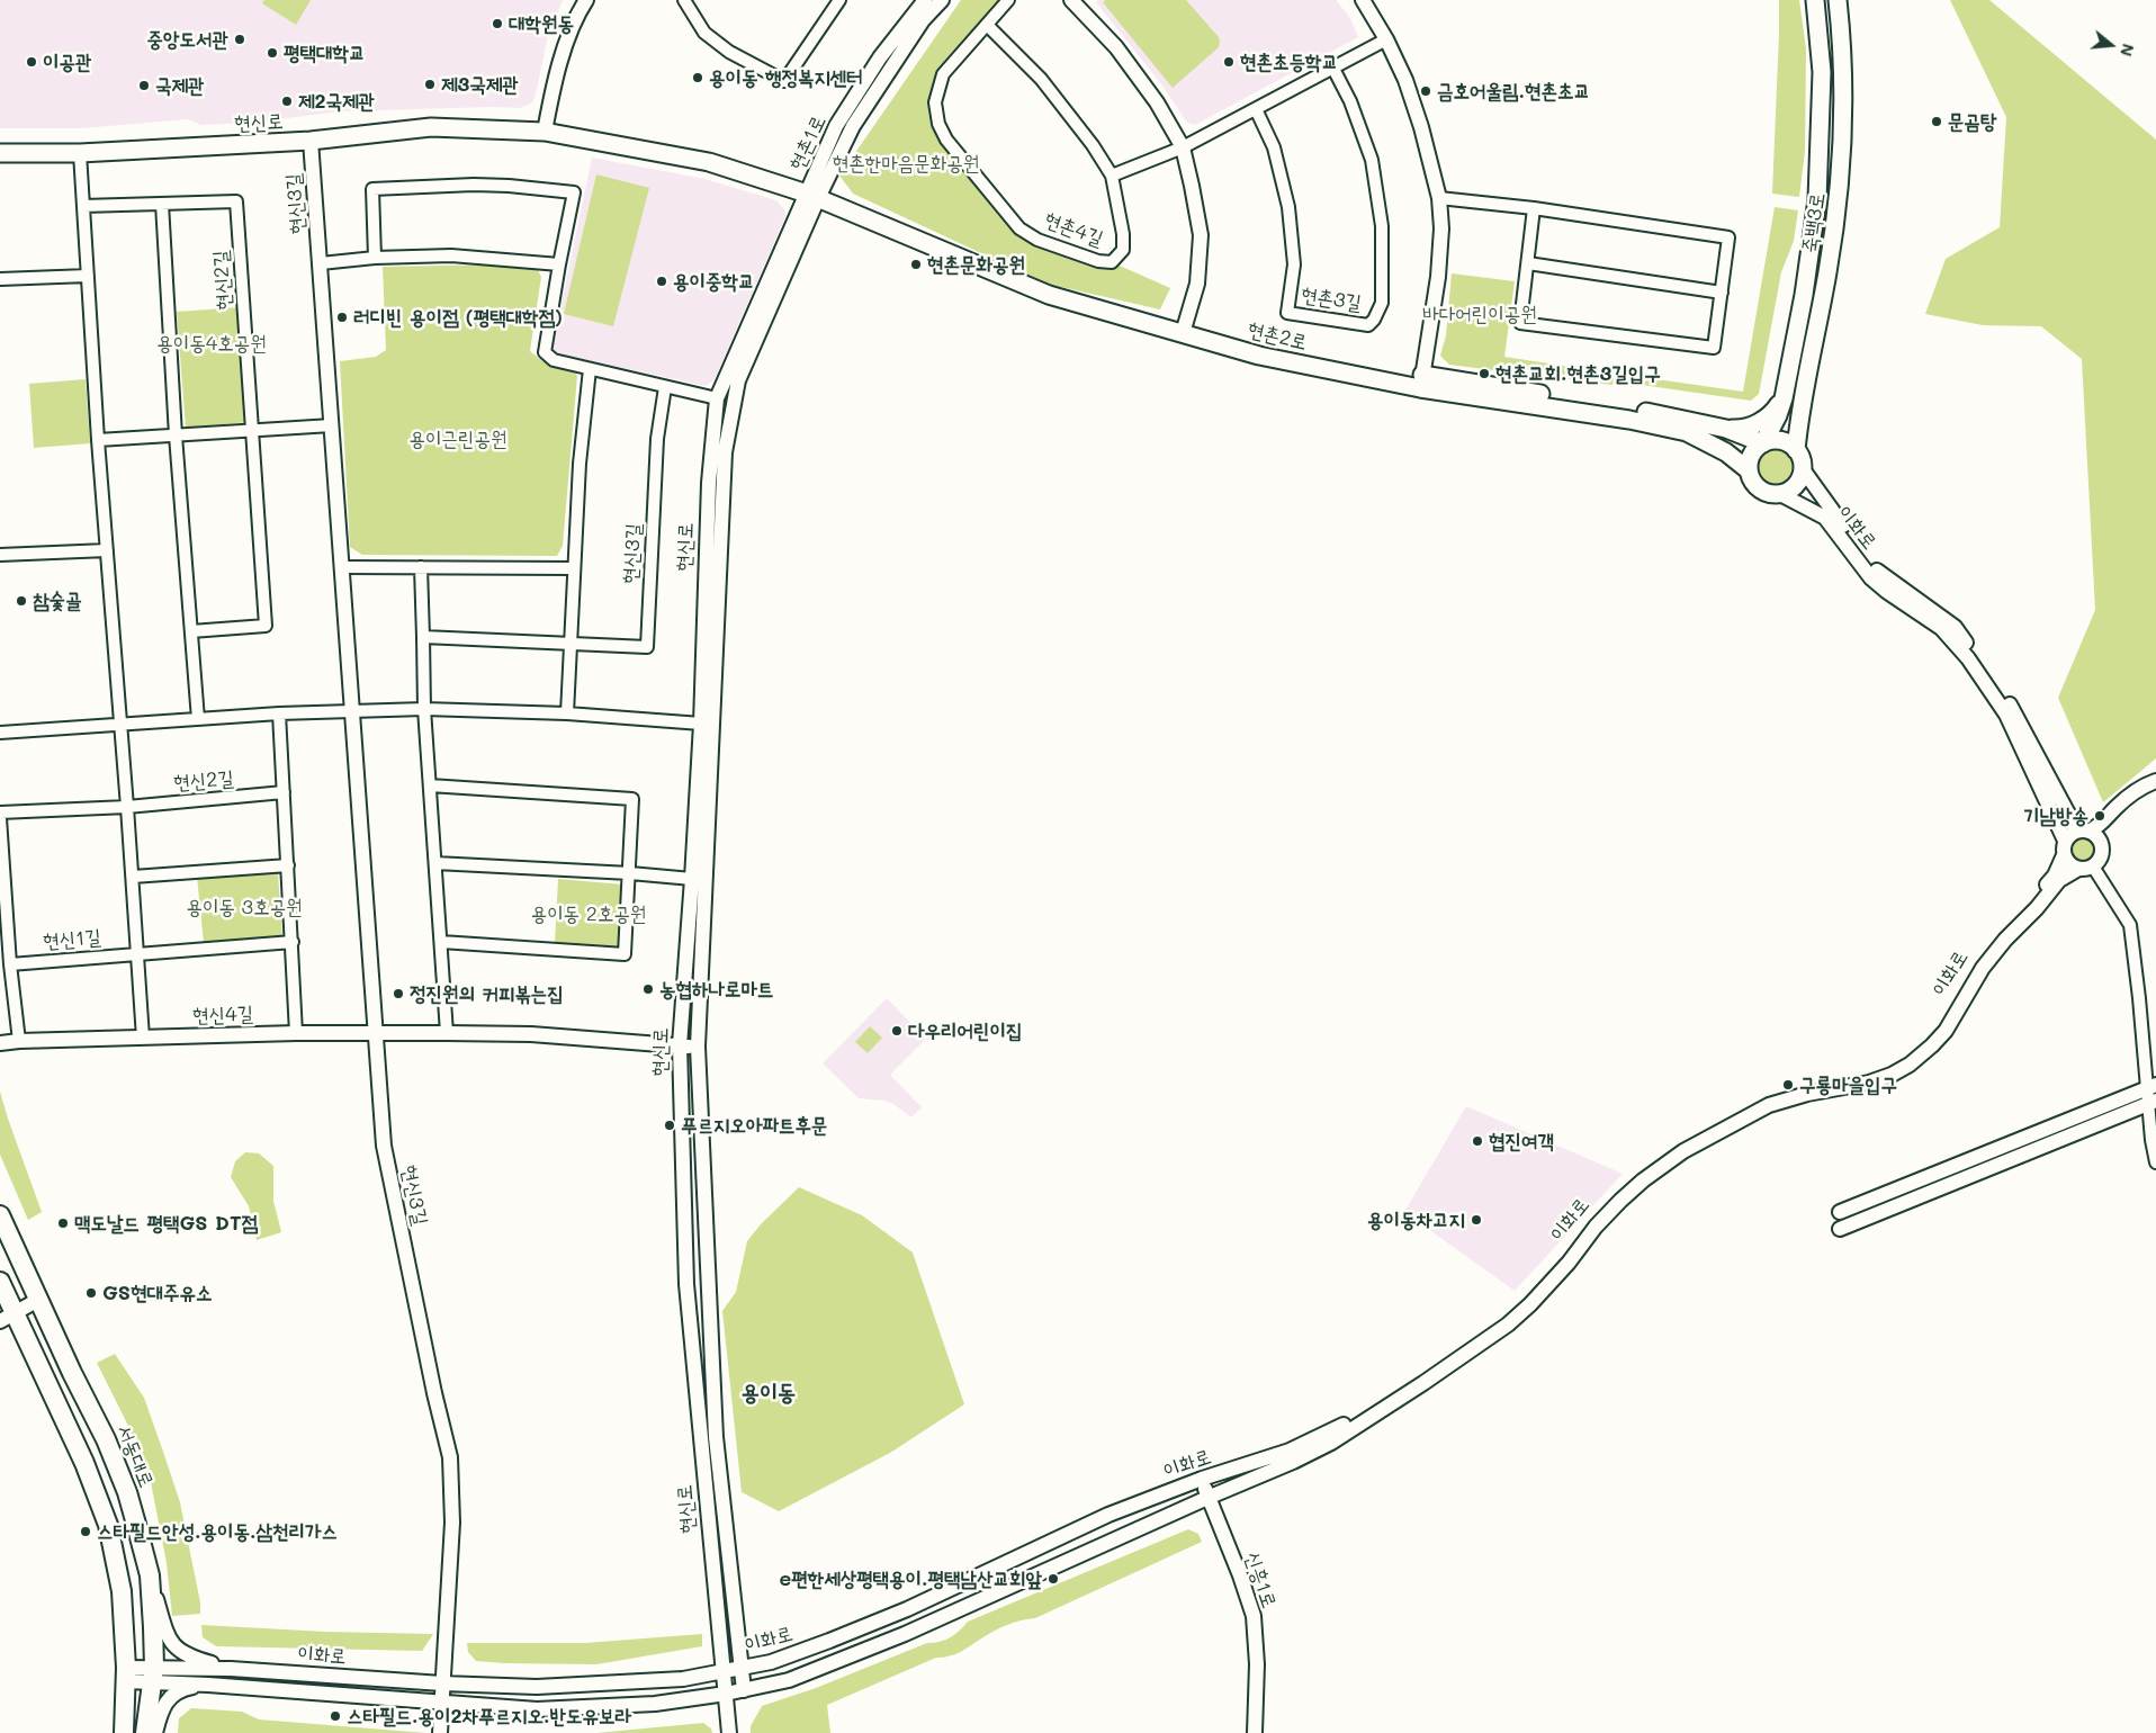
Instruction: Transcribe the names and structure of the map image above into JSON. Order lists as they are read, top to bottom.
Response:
{
  "streets": {
    "main road": [
      "현신로",
      "죽백3로",
      "현촌2로",
      "서동대로"
    ],
    "street": [
      "현촌1로",
      "현신3길",
      "현촌4길",
      "현신2길",
      "현촌3길",
      "이화로",
      "현신1길",
      "현신4길",
      "신흥1로"
    ]
  },
  "crossings": [
    ["현신로", "현촌1로"],
    ["현신로", "현신3길"],
    ["현신로", "현촌2로"],
    ["현신로", "이화로"],
    ["현신로", "현신4길"],
    ["현촌1로", "현촌2로"],
    ["현신3길", "이화로"],
    ["현신3길", "현신4길"],
    ["죽백3로", "현촌2로"],
    ["죽백3로", "이화로"],
    ["현촌2로", "이화로"],
    ["이화로", "서동대로"],
    ["이화로", "신흥1로"]
  ],
  "districts": ["용이동"],
  "parks": [
    "현촌한마음문화공원",
    "바다어린이공원",
    "용이동4호공원",
    "용이근린공원",
    "용이동 3호공원",
    "용이동 2호공원"
  ],
  "places": [
    "대학원동",
    "중앙도서관",
    "평택대학교",
    "이공관",
    "현촌초등학교",
    "용이동 행정복지센터",
    "제3국제관",
    "국제관",
    "금호어울림.현촌초교",
    "제2국제관",
    "문곰탕",
    "현촌문화공원",
    "용이중학교",
    "러디빈 용이점 (평택대학점)",
    "현촌교회.현촌3길입구",
    "참숯골",
    "기남방송",
    "농협하나로마트",
    "정진원의 커피볶는집",
    "다우리어린이집",
    "구룡마을입구",
    "푸르지오아파트후문",
    "협진여객",
    "용이동차고지",
    "맥도날드 평택GS DT점",
    "GS현대주유소",
    "스타필드안성.용이동.삼천리가스",
    "e편한세상평택용이.평택남산교회앞",
    "스타필드.용이2차푸르지오.반도유보라"
  ],
  "north": "right"
}
